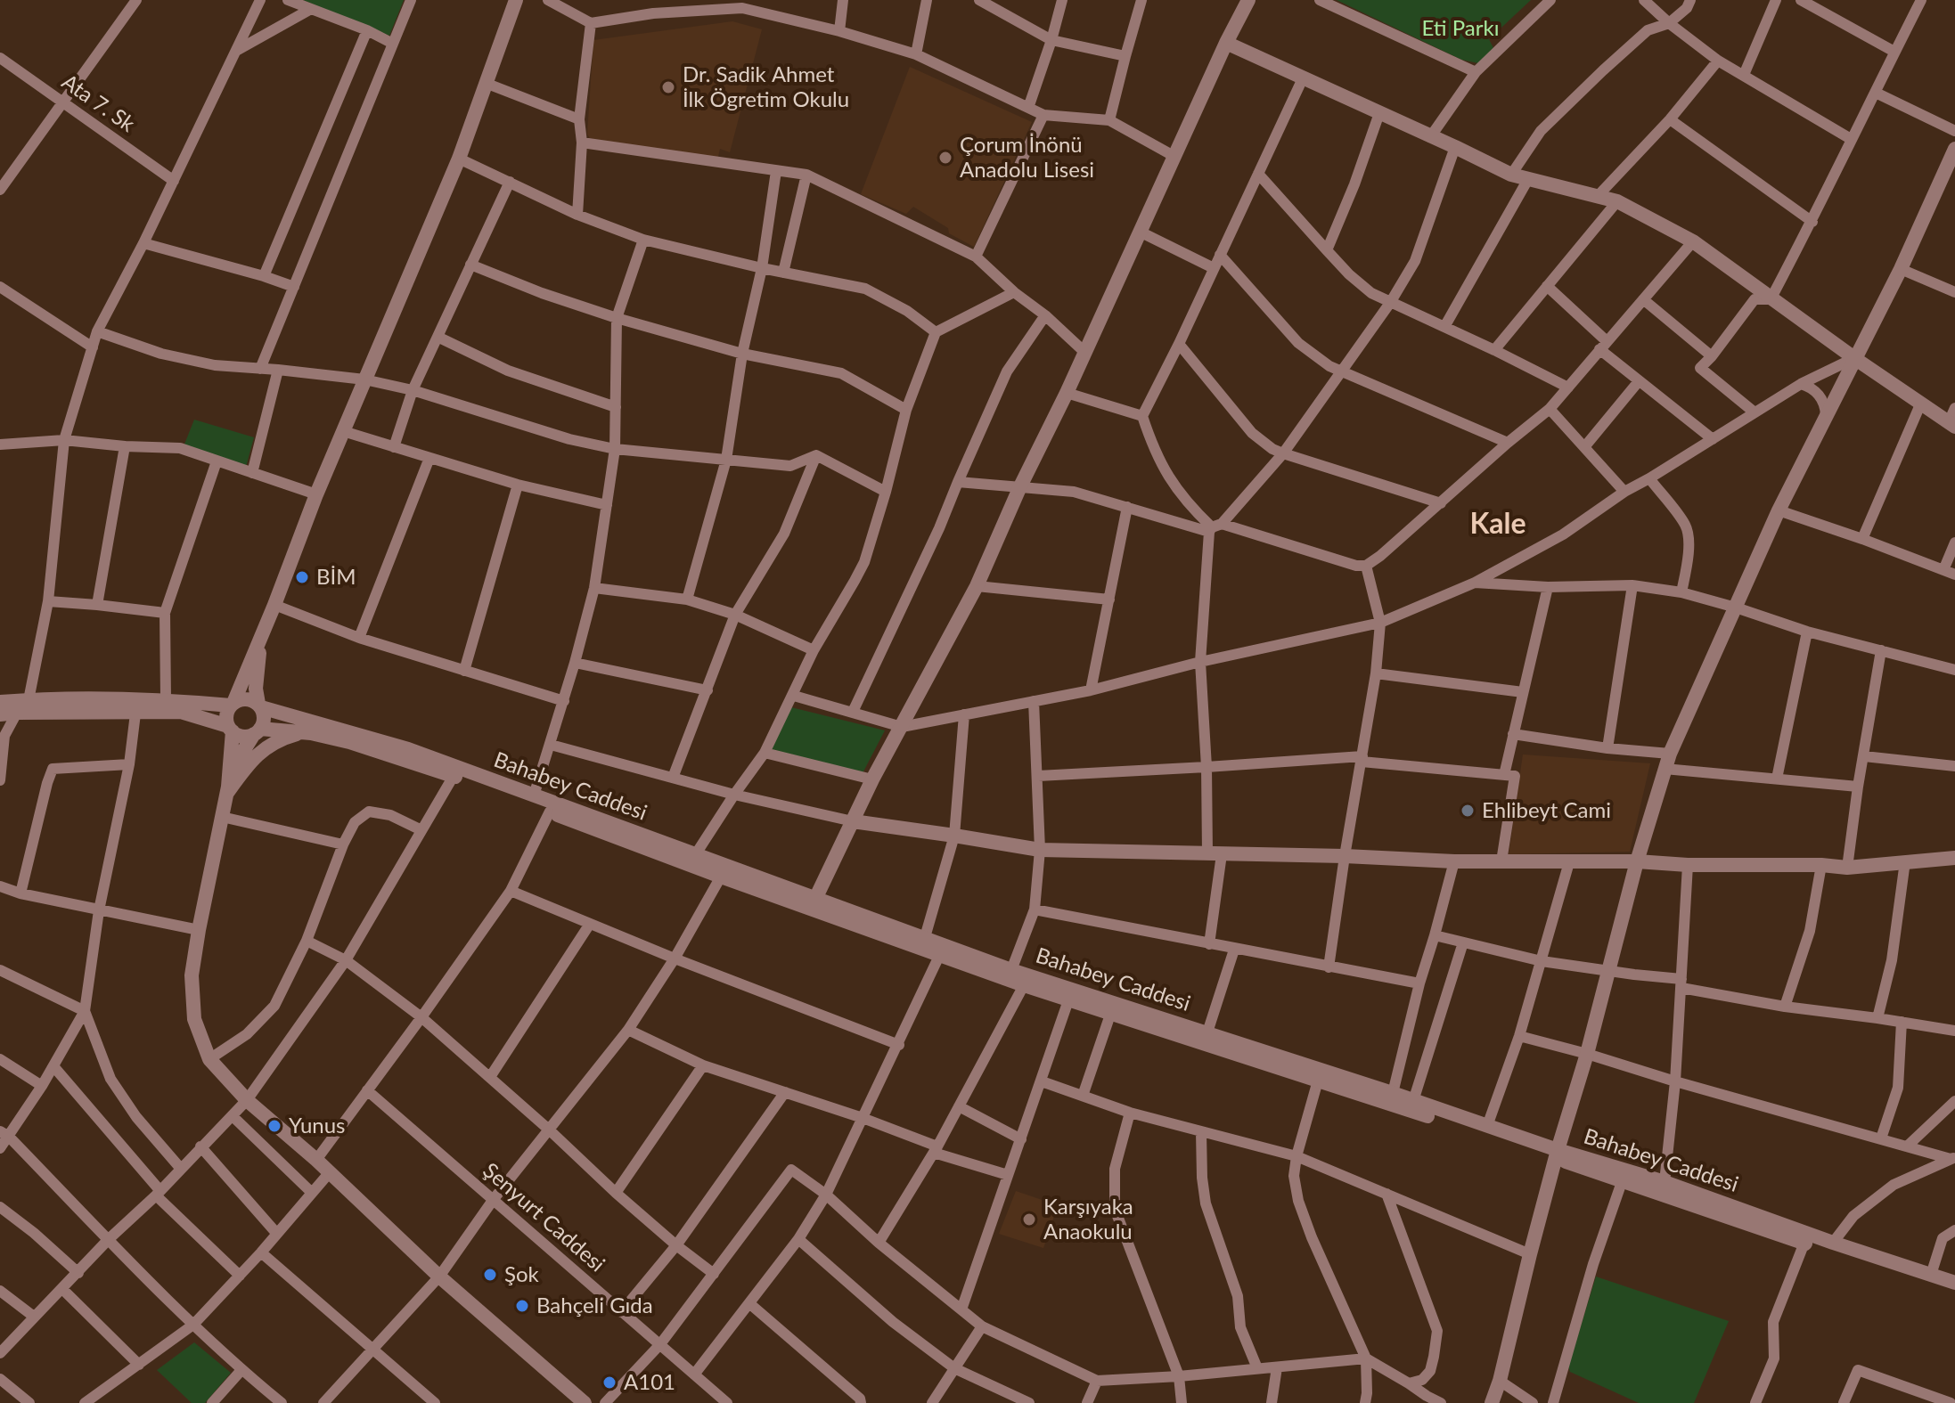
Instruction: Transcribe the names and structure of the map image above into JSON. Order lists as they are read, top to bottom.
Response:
{
  "streets": {
    "street": ["Ata 7. Sk", "Bahabey Caddesi", "Şenyurt Caddesi"]
  },
  "districts": ["Kale"],
  "parks": ["Eti Parkı"],
  "places": [
    "Dr. Sadik Ahmet İlk Ögretim Okulu",
    "Çorum İnönü Anadolu Lisesi",
    "BİM",
    "Ehlibeyt Cami",
    "Yunus",
    "Karşıyaka Anaokulu",
    "Şok",
    "Bahçeli Gıda",
    "A101"
  ]
}
